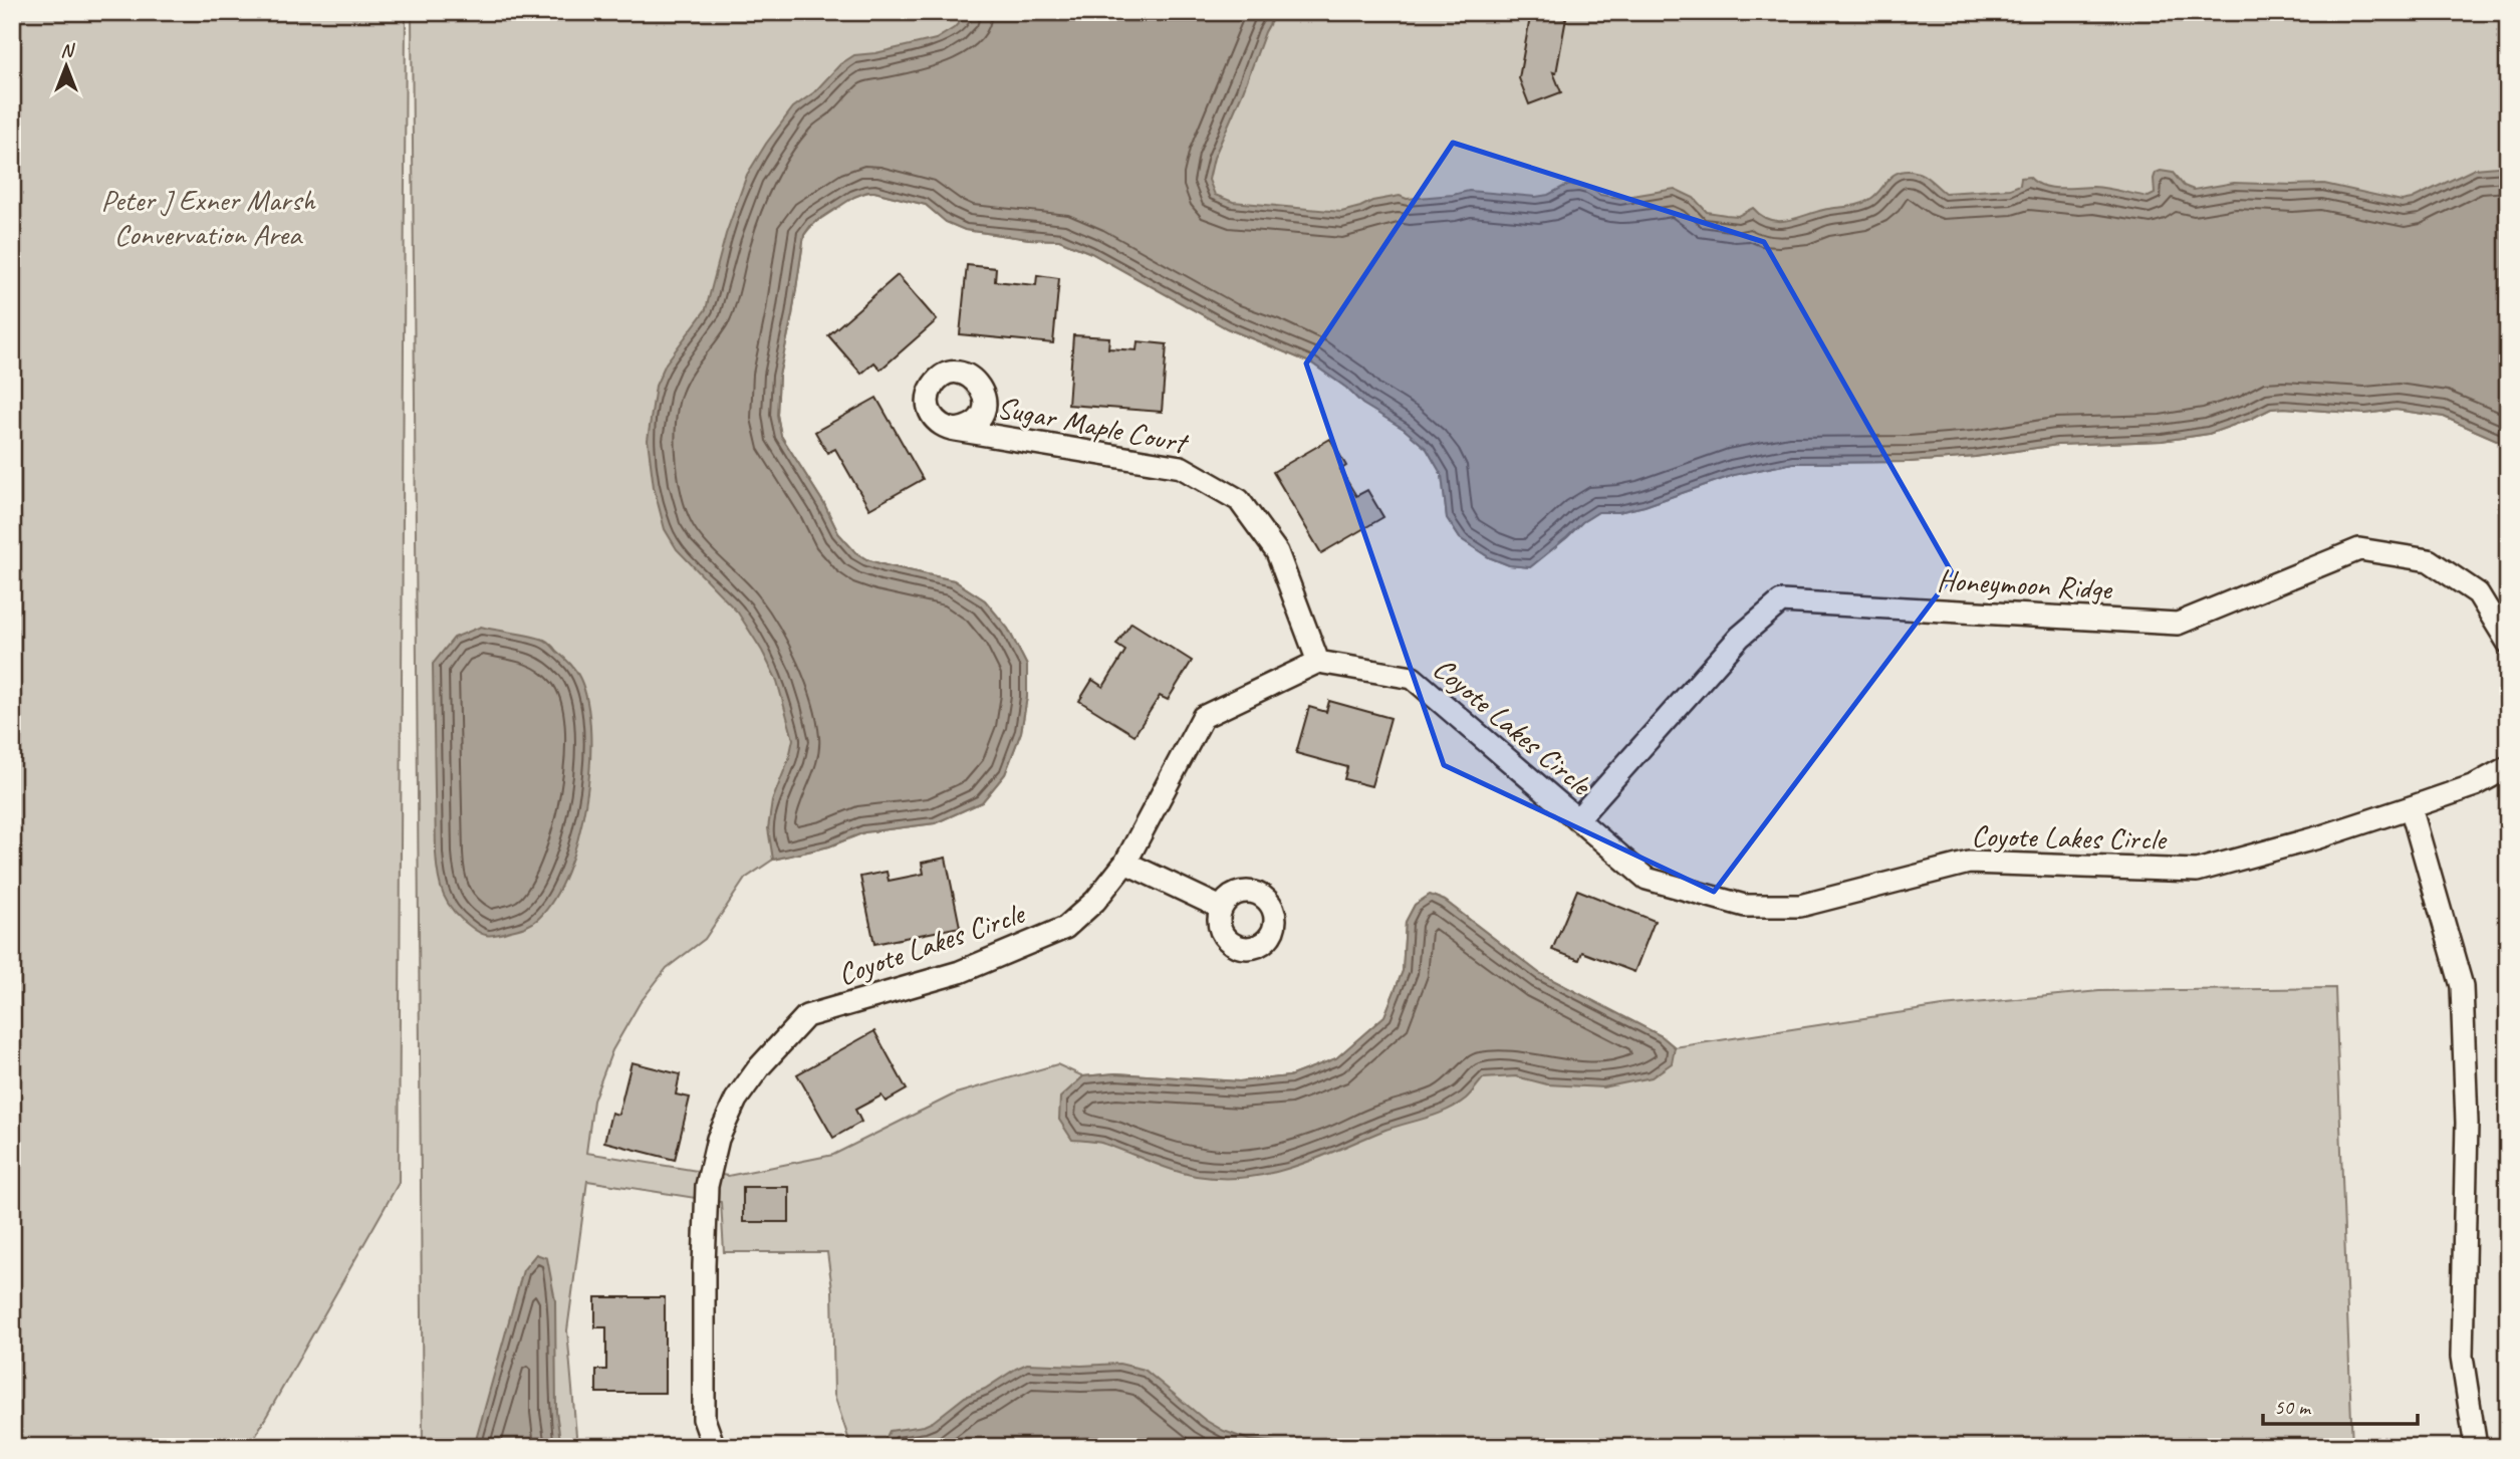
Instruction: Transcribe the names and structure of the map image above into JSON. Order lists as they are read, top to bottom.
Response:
{
  "streets": {
    "street": ["Sugar Maple Court", "Honeymoon Ridge", "Coyote Lakes Circle"]
  },
  "crossings": [
    ["Sugar Maple Court", "Coyote Lakes Circle"],
    ["Honeymoon Ridge", "Coyote Lakes Circle"]
  ],
  "parks": ["Peter J Exner Marsh Convervation Area"],
  "scale_bar": "50 m",
  "north": "top"
}
